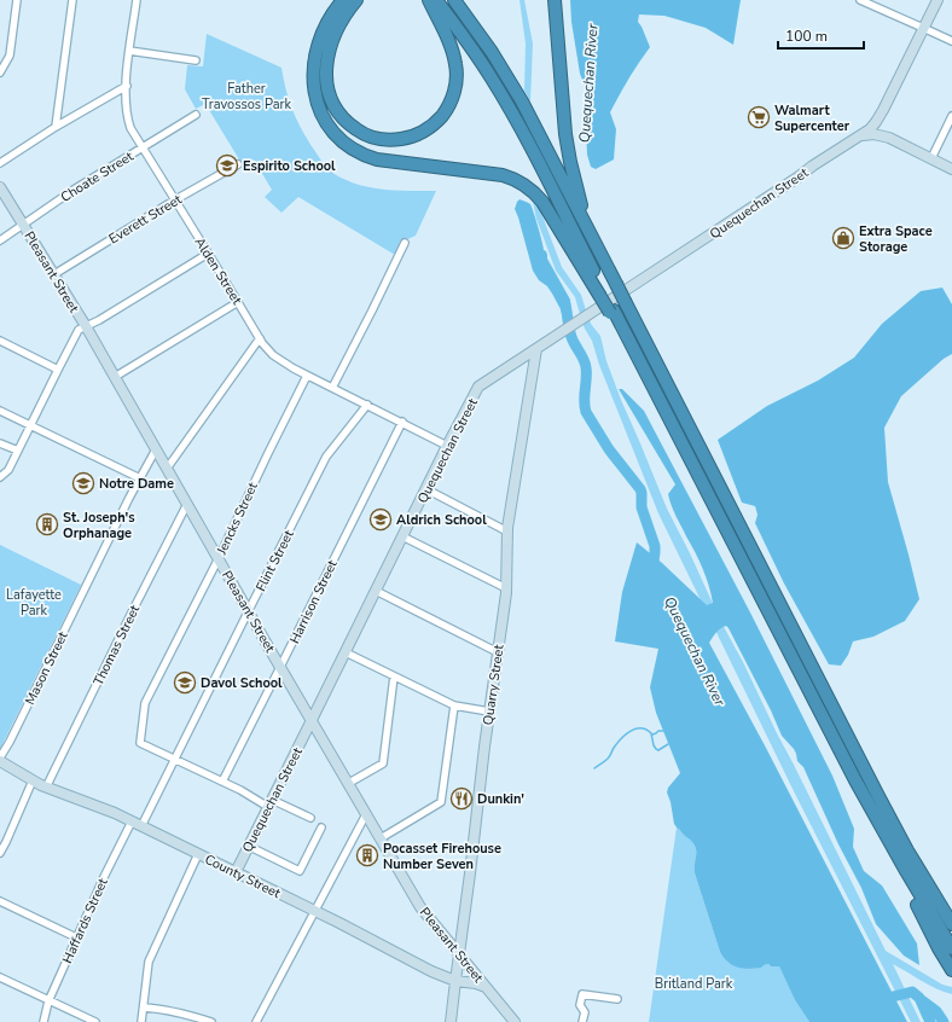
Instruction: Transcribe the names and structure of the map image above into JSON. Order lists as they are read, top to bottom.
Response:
{
  "streets": {
    "main road": [
      "Quequechan Street",
      "Pleasant Street",
      "Quarry Street",
      "County Street"
    ],
    "street": [
      "Choate Street",
      "Everett Street",
      "Alden Street",
      "Jencks Street",
      "Flint Street",
      "Harrison Street",
      "Thomas Street",
      "Mason Street",
      "Haffards Street"
    ]
  },
  "crossings": [
    ["Choate Street", "Alden Street"],
    ["Choate Street", "Pleasant Street"],
    ["Quequechan Street", "Alden Street"],
    ["Quequechan Street", "Pleasant Street"],
    ["Quequechan Street", "Quarry Street"],
    ["Quequechan Street", "County Street"],
    ["Everett Street", "Alden Street"],
    ["Everett Street", "Pleasant Street"],
    ["Alden Street", "Jencks Street"],
    ["Alden Street", "Flint Street"],
    ["Alden Street", "Harrison Street"],
    ["Pleasant Street", "Jencks Street"],
    ["Pleasant Street", "Flint Street"],
    ["Pleasant Street", "Harrison Street"],
    ["Pleasant Street", "Thomas Street"],
    ["Pleasant Street", "Mason Street"],
    ["Pleasant Street", "Quarry Street"],
    ["Pleasant Street", "County Street"],
    ["Jencks Street", "Flint Street"],
    ["Flint Street", "County Street"],
    ["Thomas Street", "County Street"],
    ["Quarry Street", "County Street"],
    ["County Street", "Haffards Street"]
  ],
  "water": ["Quequechan River"],
  "parks": ["Father Travossos Park", "Lafayette Park", "Britland Park"],
  "places": {
    "supermarket": ["Walmart Supercenter"],
    "school or university": [
      "Espirito School",
      "Notre Dame",
      "Aldrich School",
      "Davol School"
    ],
    "shop": ["Extra Space Storage"],
    "building": ["St. Joseph's Orphanage", "Pocasset Firehouse Number Seven"],
    "restaurant": ["Dunkin'"]
  },
  "scale_bar": "100 m"
}
